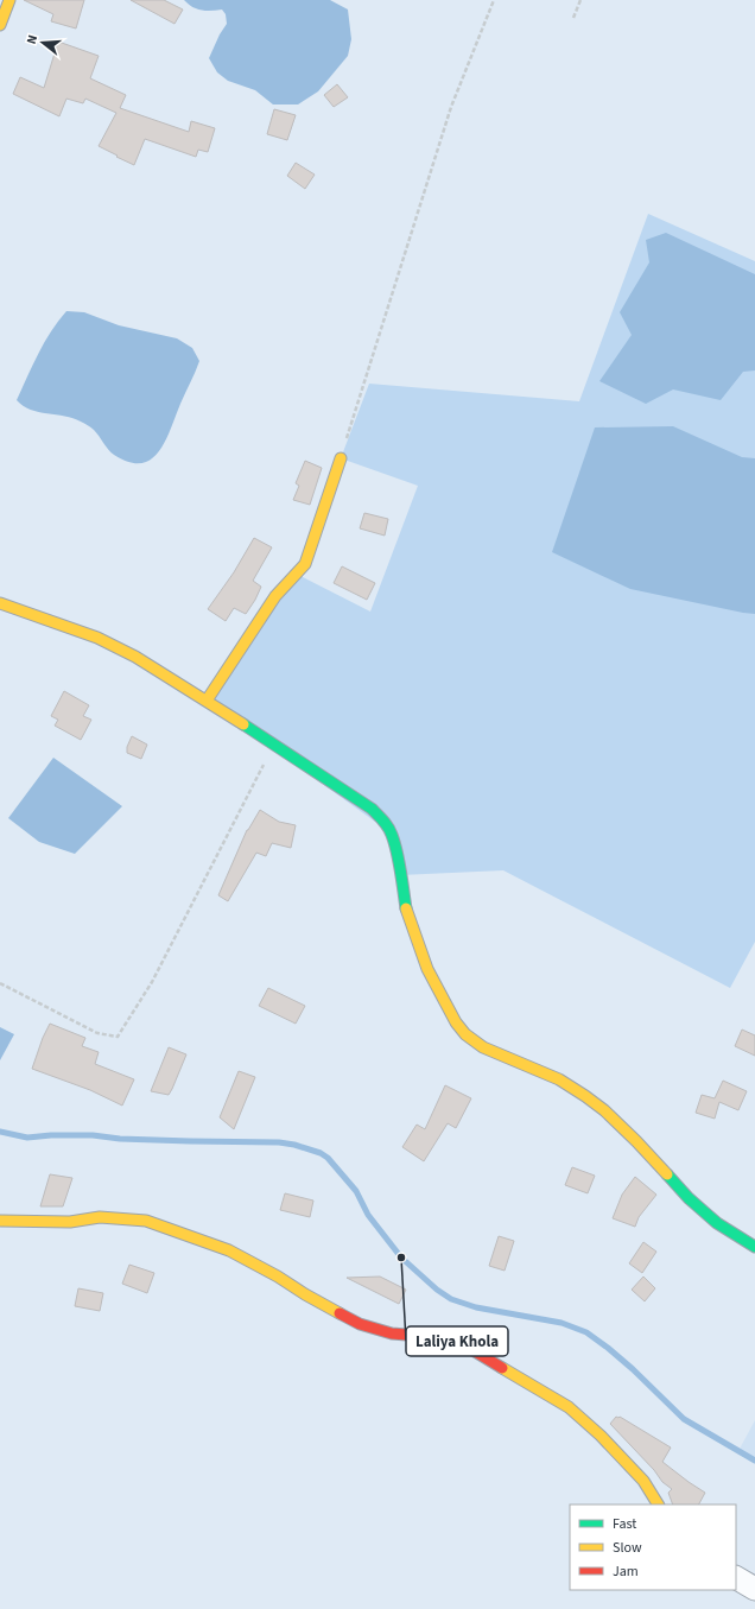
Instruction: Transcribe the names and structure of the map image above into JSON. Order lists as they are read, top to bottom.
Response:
{
  "places": ["Laliya Khola"],
  "legend": ["Fast", "Slow", "Jam"],
  "north": "left"
}
